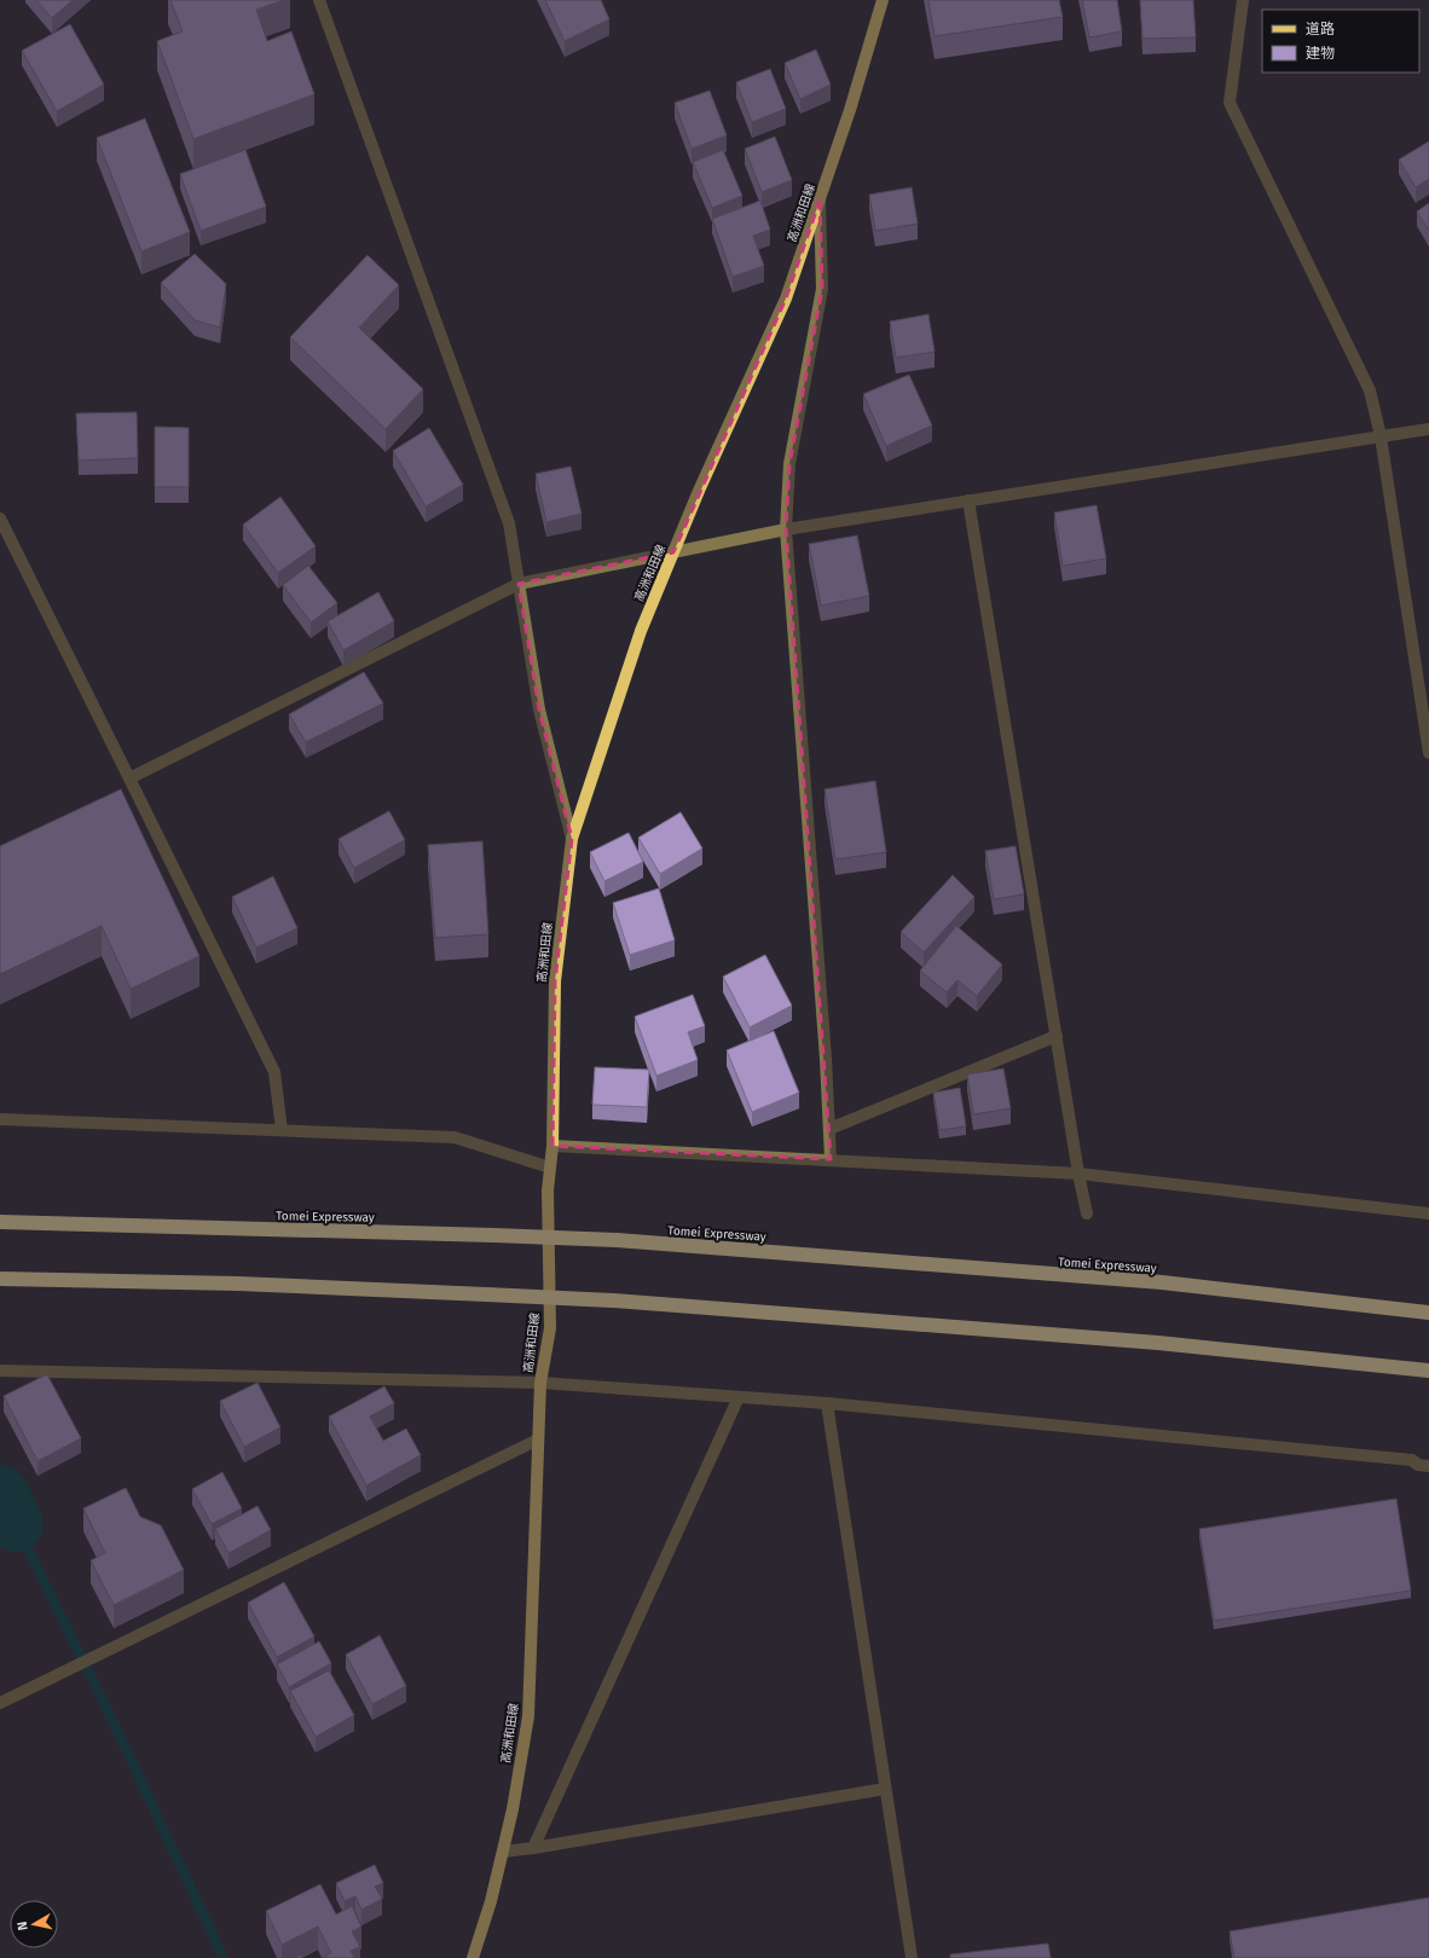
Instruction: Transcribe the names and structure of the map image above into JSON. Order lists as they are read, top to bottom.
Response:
{
  "streets": {
    "highway": ["Tomei Expressway"],
    "main road": ["高洲和田線"]
  },
  "legend": ["道路", "建物"],
  "north": "left"
}
